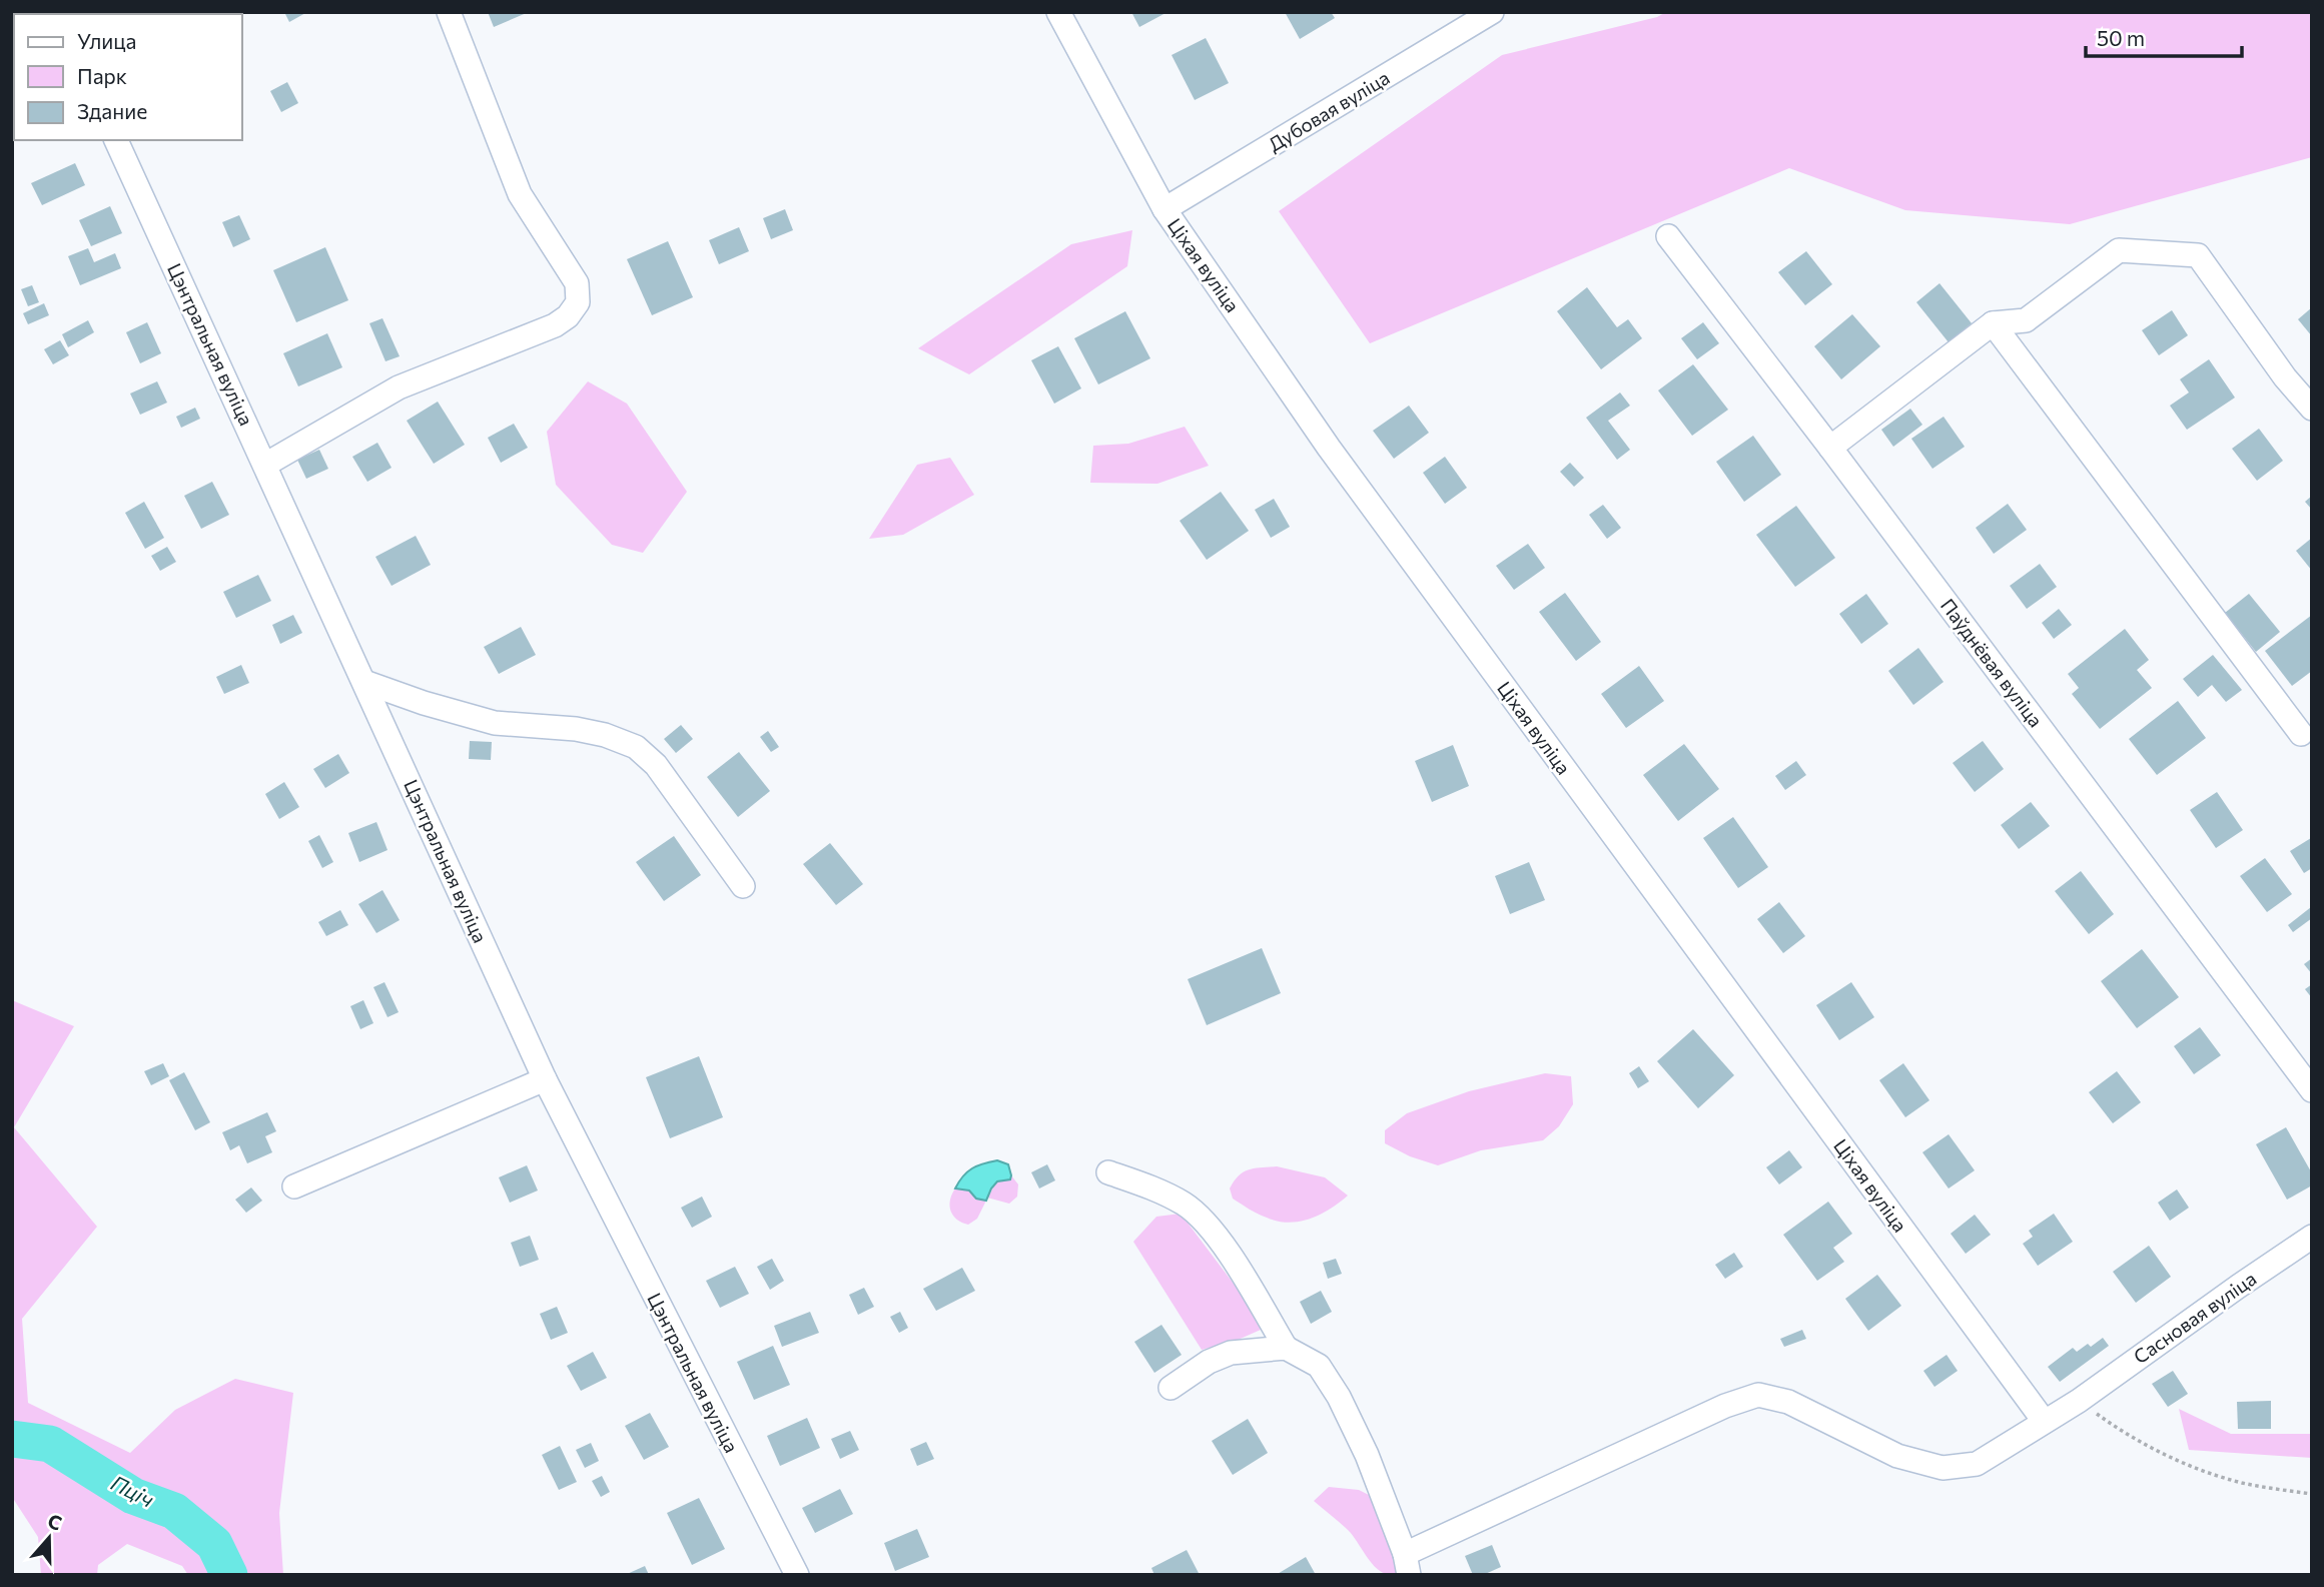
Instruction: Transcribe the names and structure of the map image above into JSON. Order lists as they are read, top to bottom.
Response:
{
  "streets": {
    "street": [
      "Дубовая вуліца",
      "Ціхая вуліца",
      "Цэнтральная вуліца",
      "Паўднёвая вуліца",
      "Сасновая вуліца"
    ]
  },
  "crossings": [
    ["Дубовая вуліца", "Ціхая вуліца"],
    ["Ціхая вуліца", "Сасновая вуліца"]
  ],
  "water": ["Пціч"],
  "legend": ["Улица", "Парк", "Здание"],
  "scale_bar": "50 m",
  "north": "top"
}
